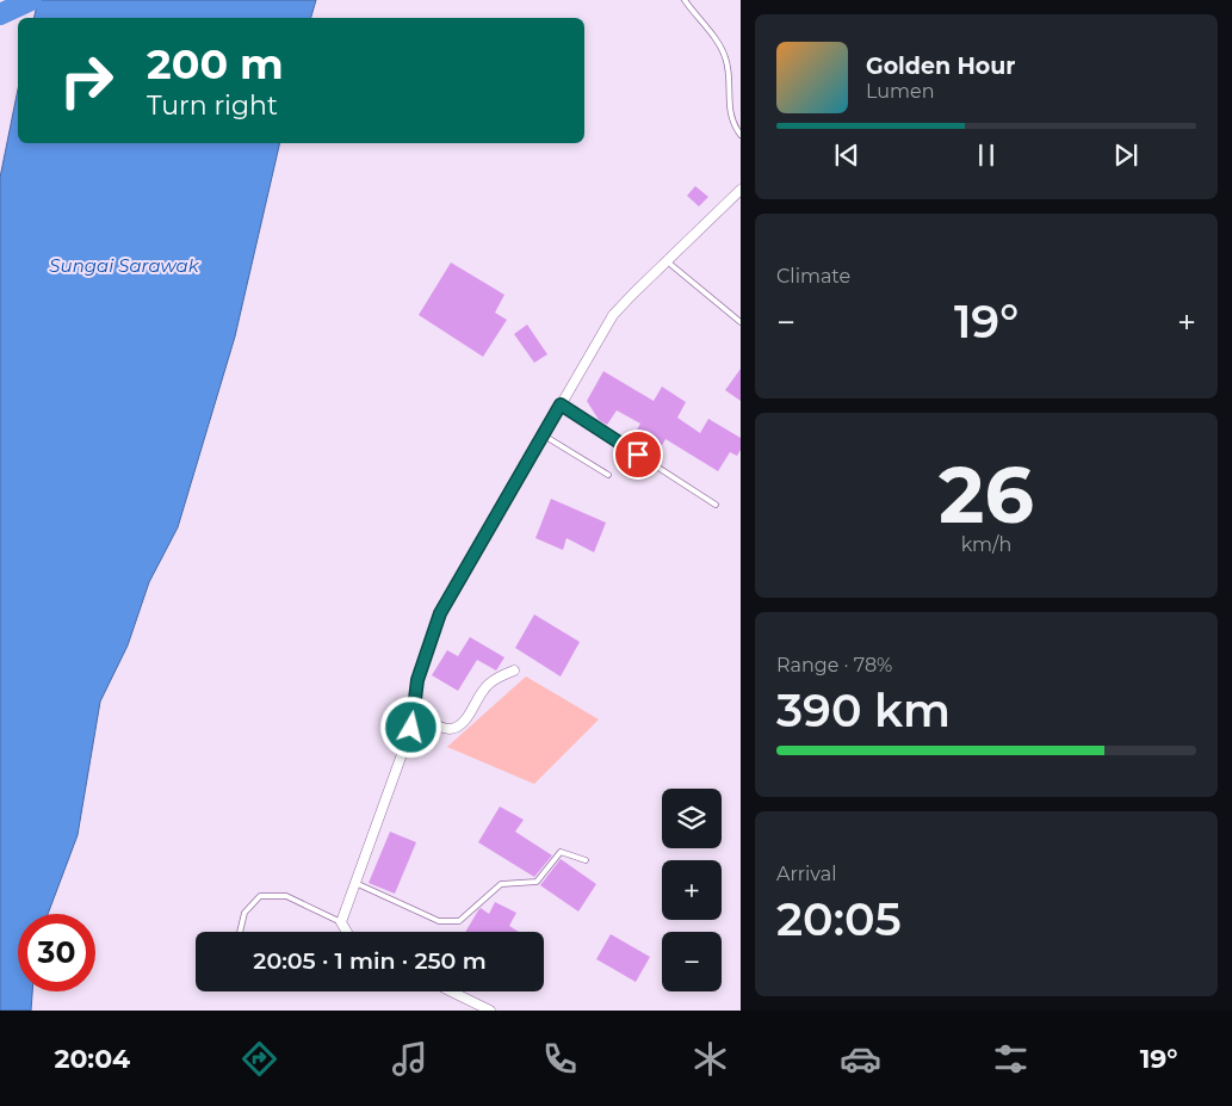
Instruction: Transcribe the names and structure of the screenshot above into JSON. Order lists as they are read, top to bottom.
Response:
{
  "water": ["Sungai Sarawak"],
  "page": {
    "turn": ["200 m", "Turn right"],
    "song": ["Golden Hour", "Lumen"],
    "tile": [
      "Climate",
      ["26", "km/h"],
      ["Range · 78%", "390 km"],
      ["Arrival", "20:05"]
    ],
    "heat": ["−", "19°", "+"],
    "map_buttons": ["+", "−"],
    "limit": "30",
    "trip": "20:05 · 1 min · 250 m",
    "tabs": ["20:04", "19°"]
  }
}
